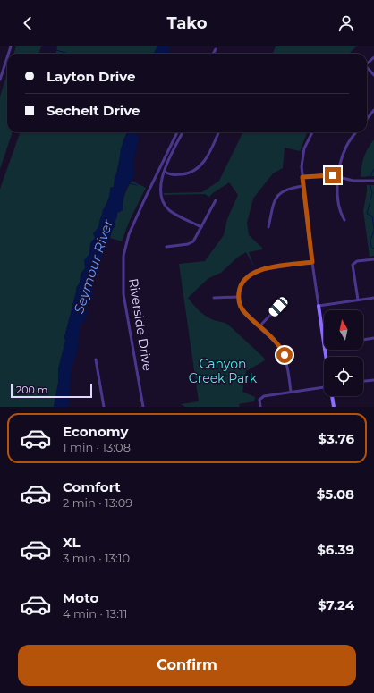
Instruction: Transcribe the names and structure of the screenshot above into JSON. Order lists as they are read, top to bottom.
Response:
{
  "streets": {
    "street": ["Riverside Drive"]
  },
  "water": ["Seymour River"],
  "parks": ["Canyon Creek Park"],
  "scale_bar": "200 m",
  "north": "top",
  "page": {
    "header": "Tako",
    "banner": ["Layton Drive", "Sechelt Drive"],
    "scale": "200 m",
    "list": [
      {
        "name": "Economy",
        "note": "1 min · 13:08",
        "value": "$3.76"
      },
      {
        "name": "Comfort",
        "note": "2 min · 13:09",
        "value": "$5.08"
      },
      {
        "name": "XL",
        "note": "3 min · 13:10",
        "value": "$6.39"
      },
      {
        "name": "Moto",
        "note": "4 min · 13:11",
        "value": "$7.24"
      }
    ],
    "buttons": "Confirm"
  }
}
